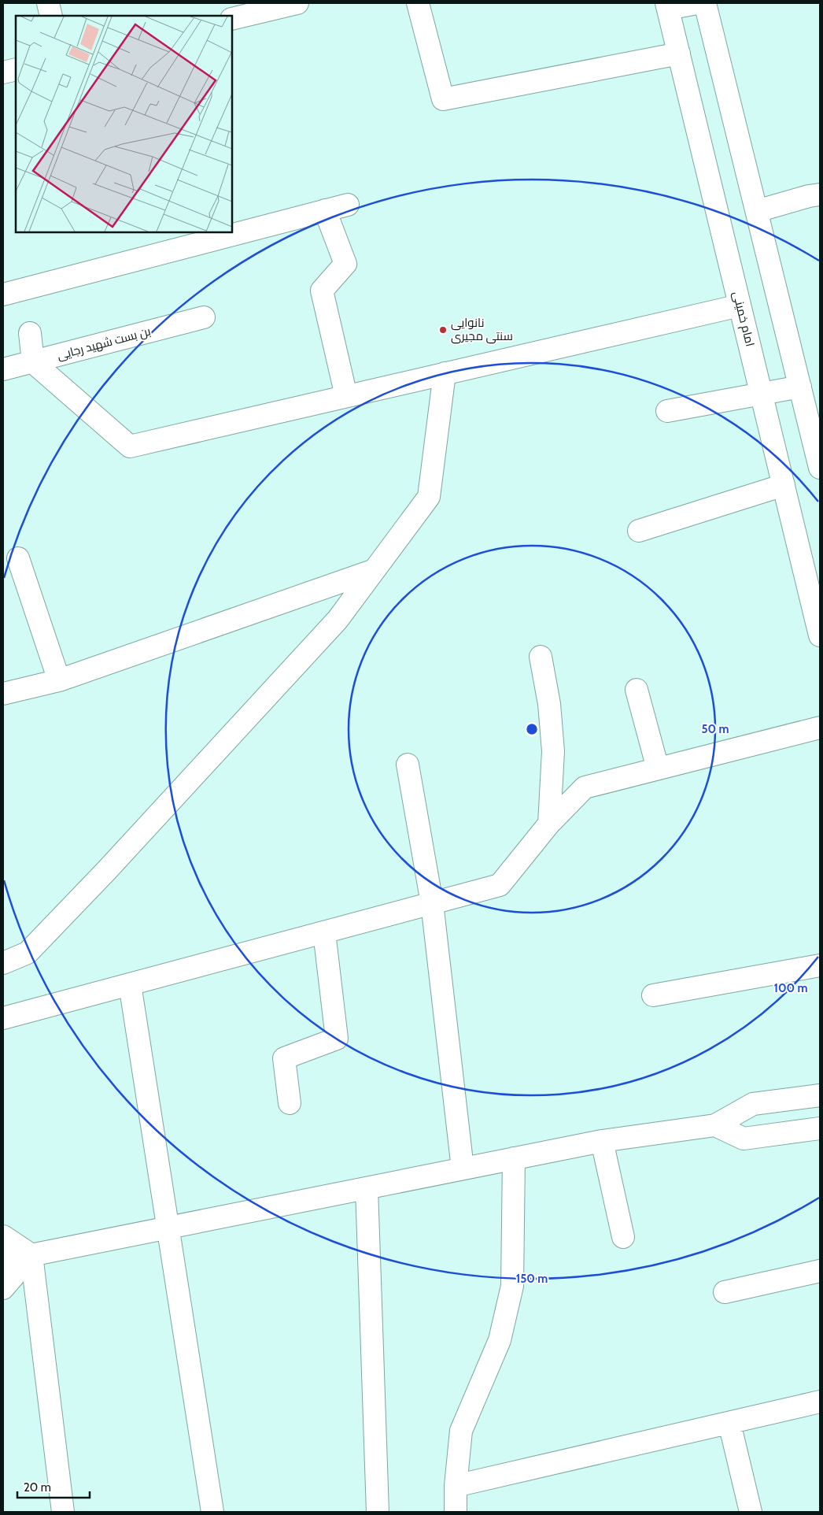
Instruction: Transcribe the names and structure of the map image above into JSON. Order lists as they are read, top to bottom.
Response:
{
  "streets": {
    "street": ["امام خمینی", "بن بست شهید رجایی"]
  },
  "places": ["نانوایی سنتی مجیری"],
  "scale_bar": "20 m",
  "rings": ["50 m", "100 m", "150 m"]
}
